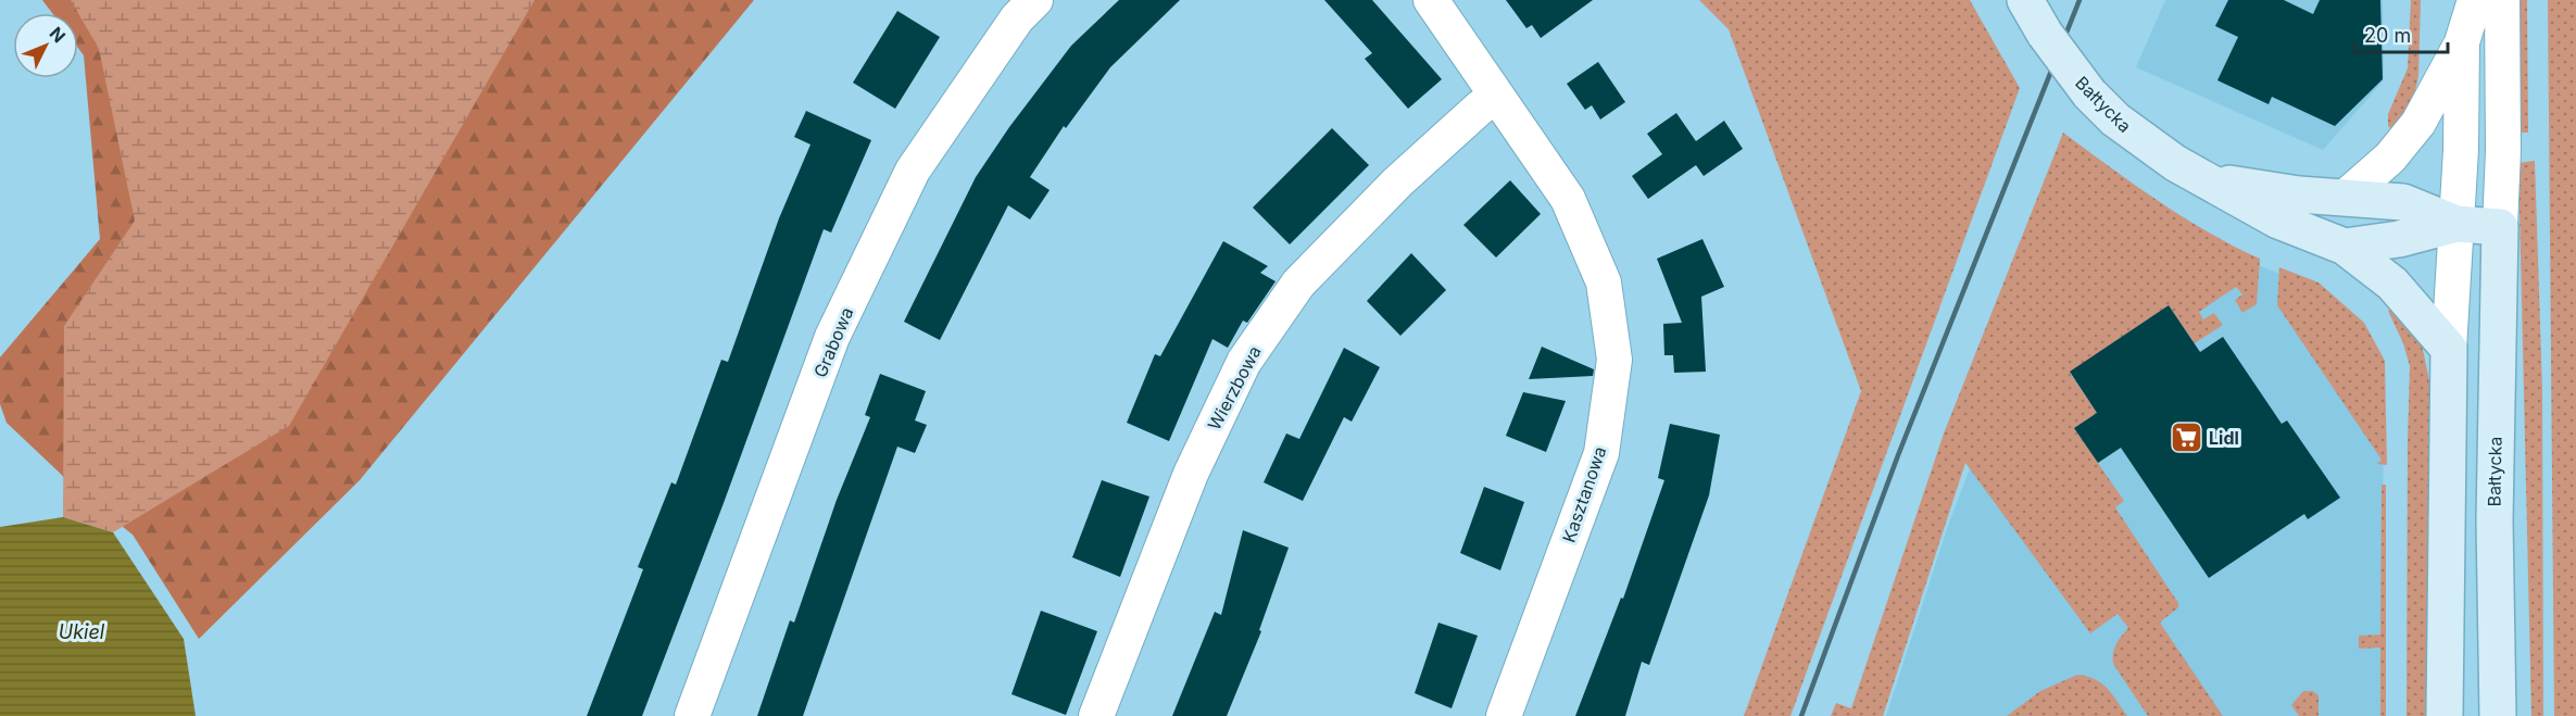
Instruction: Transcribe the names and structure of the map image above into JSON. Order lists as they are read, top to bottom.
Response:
{
  "streets": {
    "main road": ["Bałtycka"],
    "street": ["Grabowa", "Wierzbowa", "Kasztanowa"]
  },
  "crossings": [
    ["Wierzbowa", "Kasztanowa"]
  ],
  "water": ["Ukiel"],
  "places": {
    "supermarket": ["Lidl"]
  },
  "scale_bar": "20 m",
  "north": "top right"
}
